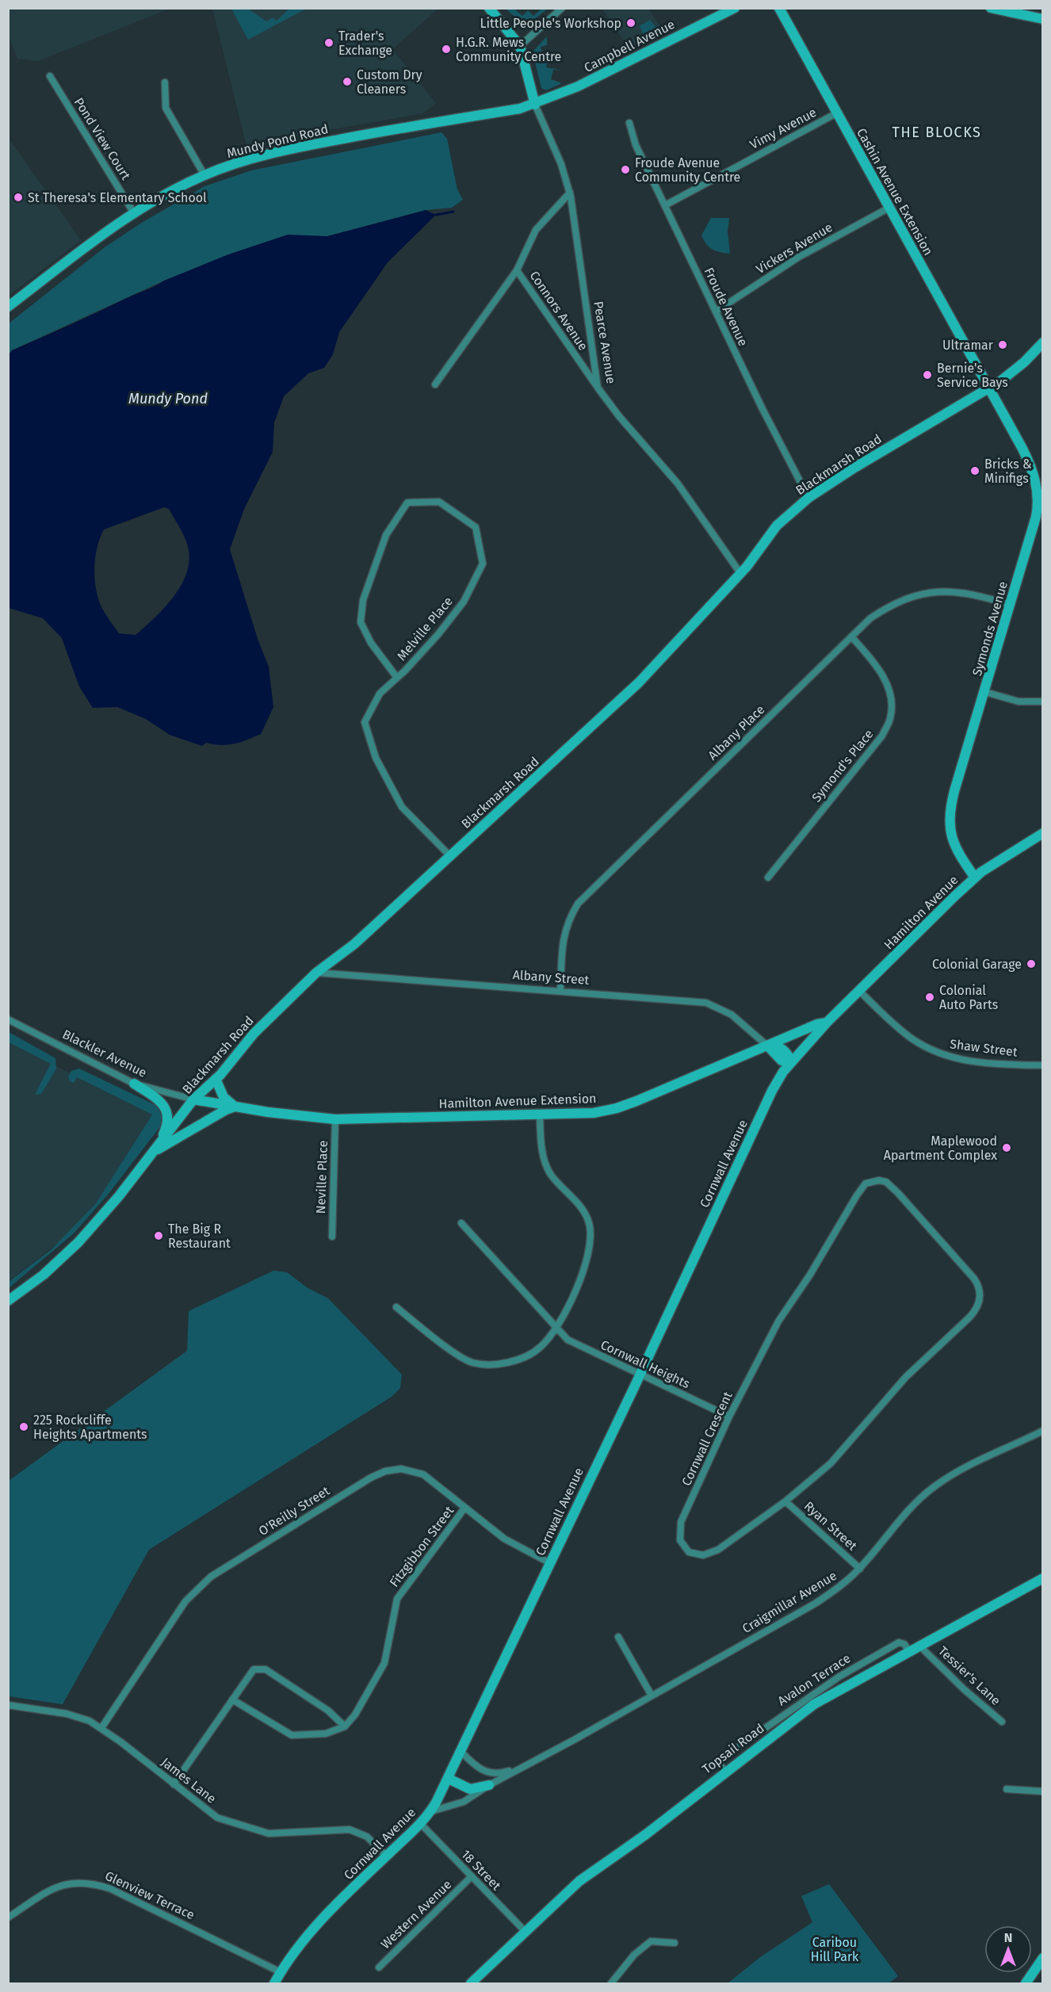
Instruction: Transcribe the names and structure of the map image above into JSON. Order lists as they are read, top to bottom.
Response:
{
  "streets": {
    "street": [
      "Campbell Avenue",
      "Vimy Avenue",
      "Pond View Court",
      "Mundy Pond Road",
      "Cashin Avenue Extension",
      "Vickers Avenue",
      "Froude Avenue",
      "Connors Avenue",
      "Pearce Avenue",
      "Blackmarsh Road",
      "Melville Place",
      "Symonds Avenue",
      "Albany Place",
      "Symond's Place",
      "Hamilton Avenue",
      "Albany Street",
      "Shaw Street",
      "Blackler Avenue",
      "Hamilton Avenue Extension",
      "Cornwall Avenue",
      "Neville Place",
      "Cornwall Heights",
      "Cornwall Crescent",
      "O'Reilly Street",
      "Ryan Street",
      "Fitzgibbon Street",
      "Craigmillar Avenue",
      "Tessier's Lane",
      "Avalon Terrace",
      "Topsail Road",
      "James Lane",
      "18 Street",
      "Glenview Terrace",
      "Western Avenue"
    ]
  },
  "crossings": [
    ["Campbell Avenue", "Mundy Pond Road"],
    ["Campbell Avenue", "Pearce Avenue"],
    ["Vimy Avenue", "Cashin Avenue Extension"],
    ["Vimy Avenue", "Froude Avenue"],
    ["Pond View Court", "Mundy Pond Road"],
    ["Mundy Pond Road", "Pearce Avenue"],
    ["Cashin Avenue Extension", "Vickers Avenue"],
    ["Cashin Avenue Extension", "Blackmarsh Road"],
    ["Cashin Avenue Extension", "Symonds Avenue"],
    ["Vickers Avenue", "Froude Avenue"],
    ["Froude Avenue", "Blackmarsh Road"],
    ["Connors Avenue", "Pearce Avenue"],
    ["Pearce Avenue", "Blackmarsh Road"],
    ["Blackmarsh Road", "Melville Place"],
    ["Blackmarsh Road", "Symonds Avenue"],
    ["Blackmarsh Road", "Albany Street"],
    ["Blackmarsh Road", "Blackler Avenue"],
    ["Blackmarsh Road", "Hamilton Avenue Extension"],
    ["Symonds Avenue", "Albany Place"],
    ["Symonds Avenue", "Hamilton Avenue"],
    ["Albany Place", "Symond's Place"],
    ["Albany Place", "Albany Street"],
    ["Hamilton Avenue", "Shaw Street"],
    ["Hamilton Avenue", "Hamilton Avenue Extension"],
    ["Hamilton Avenue", "Cornwall Avenue"],
    ["Albany Street", "Hamilton Avenue Extension"],
    ["Albany Street", "Cornwall Avenue"],
    ["Blackler Avenue", "Hamilton Avenue Extension"],
    ["Hamilton Avenue Extension", "Cornwall Avenue"],
    ["Hamilton Avenue Extension", "Neville Place"],
    ["Cornwall Avenue", "Cornwall Heights"],
    ["Cornwall Avenue", "O'Reilly Street"],
    ["Cornwall Avenue", "Craigmillar Avenue"],
    ["Cornwall Avenue", "James Lane"],
    ["Cornwall Avenue", "18 Street"],
    ["Cornwall Avenue", "Glenview Terrace"],
    ["Cornwall Heights", "Cornwall Crescent"],
    ["Cornwall Crescent", "Ryan Street"],
    ["O'Reilly Street", "Fitzgibbon Street"],
    ["O'Reilly Street", "James Lane"],
    ["Ryan Street", "Craigmillar Avenue"],
    ["Tessier's Lane", "Topsail Road"],
    ["Avalon Terrace", "Topsail Road"],
    ["Topsail Road", "18 Street"],
    ["18 Street", "Western Avenue"]
  ],
  "districts": ["THE BLOCKS"],
  "water": ["Mundy Pond"],
  "parks": ["Caribou Hill Park"],
  "places": [
    "Little People's Workshop",
    "Trader's Exchange",
    "H.G.R. Mews Community Centre",
    "Custom Dry Cleaners",
    "Froude Avenue Community Centre",
    "St Theresa's Elementary School",
    "Ultramar",
    "Bernie's Service Bays",
    "Bricks & Minifigs",
    "Colonial Garage",
    "Colonial Auto Parts",
    "Maplewood Apartment Complex",
    "The Big R Restaurant",
    "225 Rockcliffe Heights Apartments"
  ],
  "north": "top"
}
